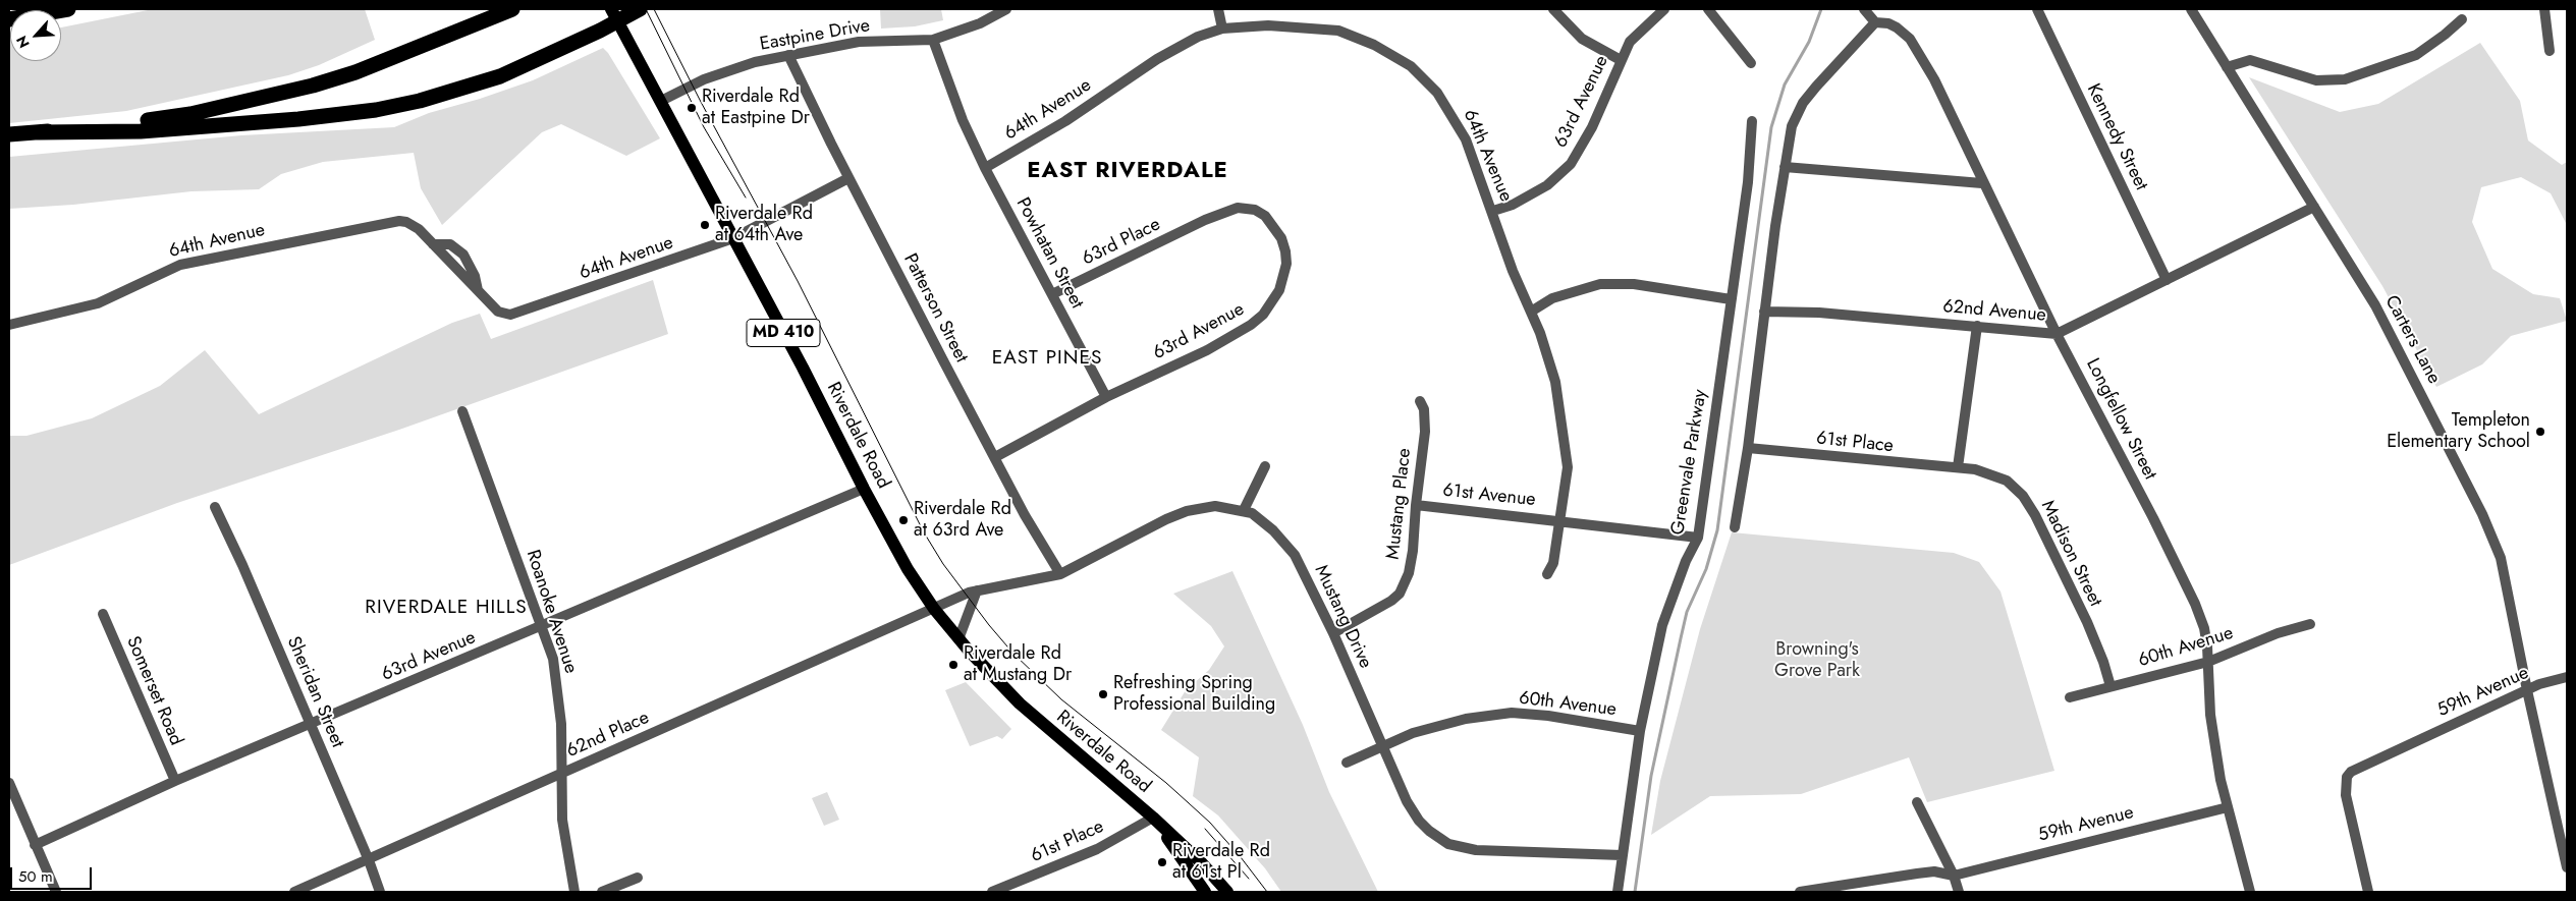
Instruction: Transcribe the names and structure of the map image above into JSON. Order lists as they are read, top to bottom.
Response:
{
  "streets": {
    "main road": ["MD 410", "Riverdale Road"],
    "street": [
      "Eastpine Drive",
      "63rd Avenue",
      "64th Avenue",
      "Kennedy Street",
      "63rd Place",
      "Powhatan Street",
      "Patterson Street",
      "62nd Avenue",
      "Carters Lane",
      "Longfellow Street",
      "61st Place",
      "Greenvale Parkway",
      "61st Avenue",
      "Mustang Place",
      "Madison Street",
      "Roanoke Avenue",
      "Mustang Drive",
      "60th Avenue",
      "Somerset Road",
      "Sheridan Street",
      "59th Avenue",
      "62nd Place"
    ]
  },
  "crossings": [
    ["Eastpine Drive", "Powhatan Street"],
    ["Eastpine Drive", "Patterson Street"],
    ["Eastpine Drive", "Riverdale Road"],
    ["63rd Avenue", "64th Avenue"],
    ["63rd Avenue", "63rd Place"],
    ["63rd Avenue", "Powhatan Street"],
    ["63rd Avenue", "Patterson Street"],
    ["63rd Avenue", "Riverdale Road"],
    ["63rd Avenue", "Roanoke Avenue"],
    ["63rd Avenue", "Somerset Road"],
    ["63rd Avenue", "Sheridan Street"],
    ["64th Avenue", "Powhatan Street"],
    ["64th Avenue", "Patterson Street"],
    ["64th Avenue", "Riverdale Road"],
    ["64th Avenue", "61st Avenue"],
    ["Kennedy Street", "62nd Avenue"],
    ["63rd Place", "Powhatan Street"],
    ["Patterson Street", "Mustang Drive"],
    ["62nd Avenue", "Carters Lane"],
    ["62nd Avenue", "Longfellow Street"],
    ["Carters Lane", "59th Avenue"],
    ["Longfellow Street", "60th Avenue"],
    ["Longfellow Street", "59th Avenue"],
    ["Riverdale Road", "61st Place"],
    ["Riverdale Road", "Mustang Drive"],
    ["Riverdale Road", "62nd Place"],
    ["61st Place", "Madison Street"],
    ["Greenvale Parkway", "61st Avenue"],
    ["Greenvale Parkway", "Mustang Drive"],
    ["Greenvale Parkway", "60th Avenue"],
    ["61st Avenue", "Mustang Place"],
    ["Mustang Place", "Mustang Drive"],
    ["Madison Street", "60th Avenue"],
    ["Roanoke Avenue", "62nd Place"],
    ["Mustang Drive", "60th Avenue"],
    ["Mustang Drive", "62nd Place"],
    ["Sheridan Street", "62nd Place"]
  ],
  "districts": ["EAST RIVERDALE", "EAST PINES", "RIVERDALE HILLS"],
  "parks": ["Browning's Grove Park"],
  "places": [
    "Riverdale Rd at Eastpine Dr",
    "Riverdale Rd at 64th Ave",
    "Templeton Elementary School",
    "Riverdale Rd at 63rd Ave",
    "Riverdale Rd at Mustang Dr",
    "Refreshing Spring Professional Building",
    "Riverdale Rd at 61st Pl"
  ],
  "scale_bar": "50 m",
  "north": "bottom left"
}
